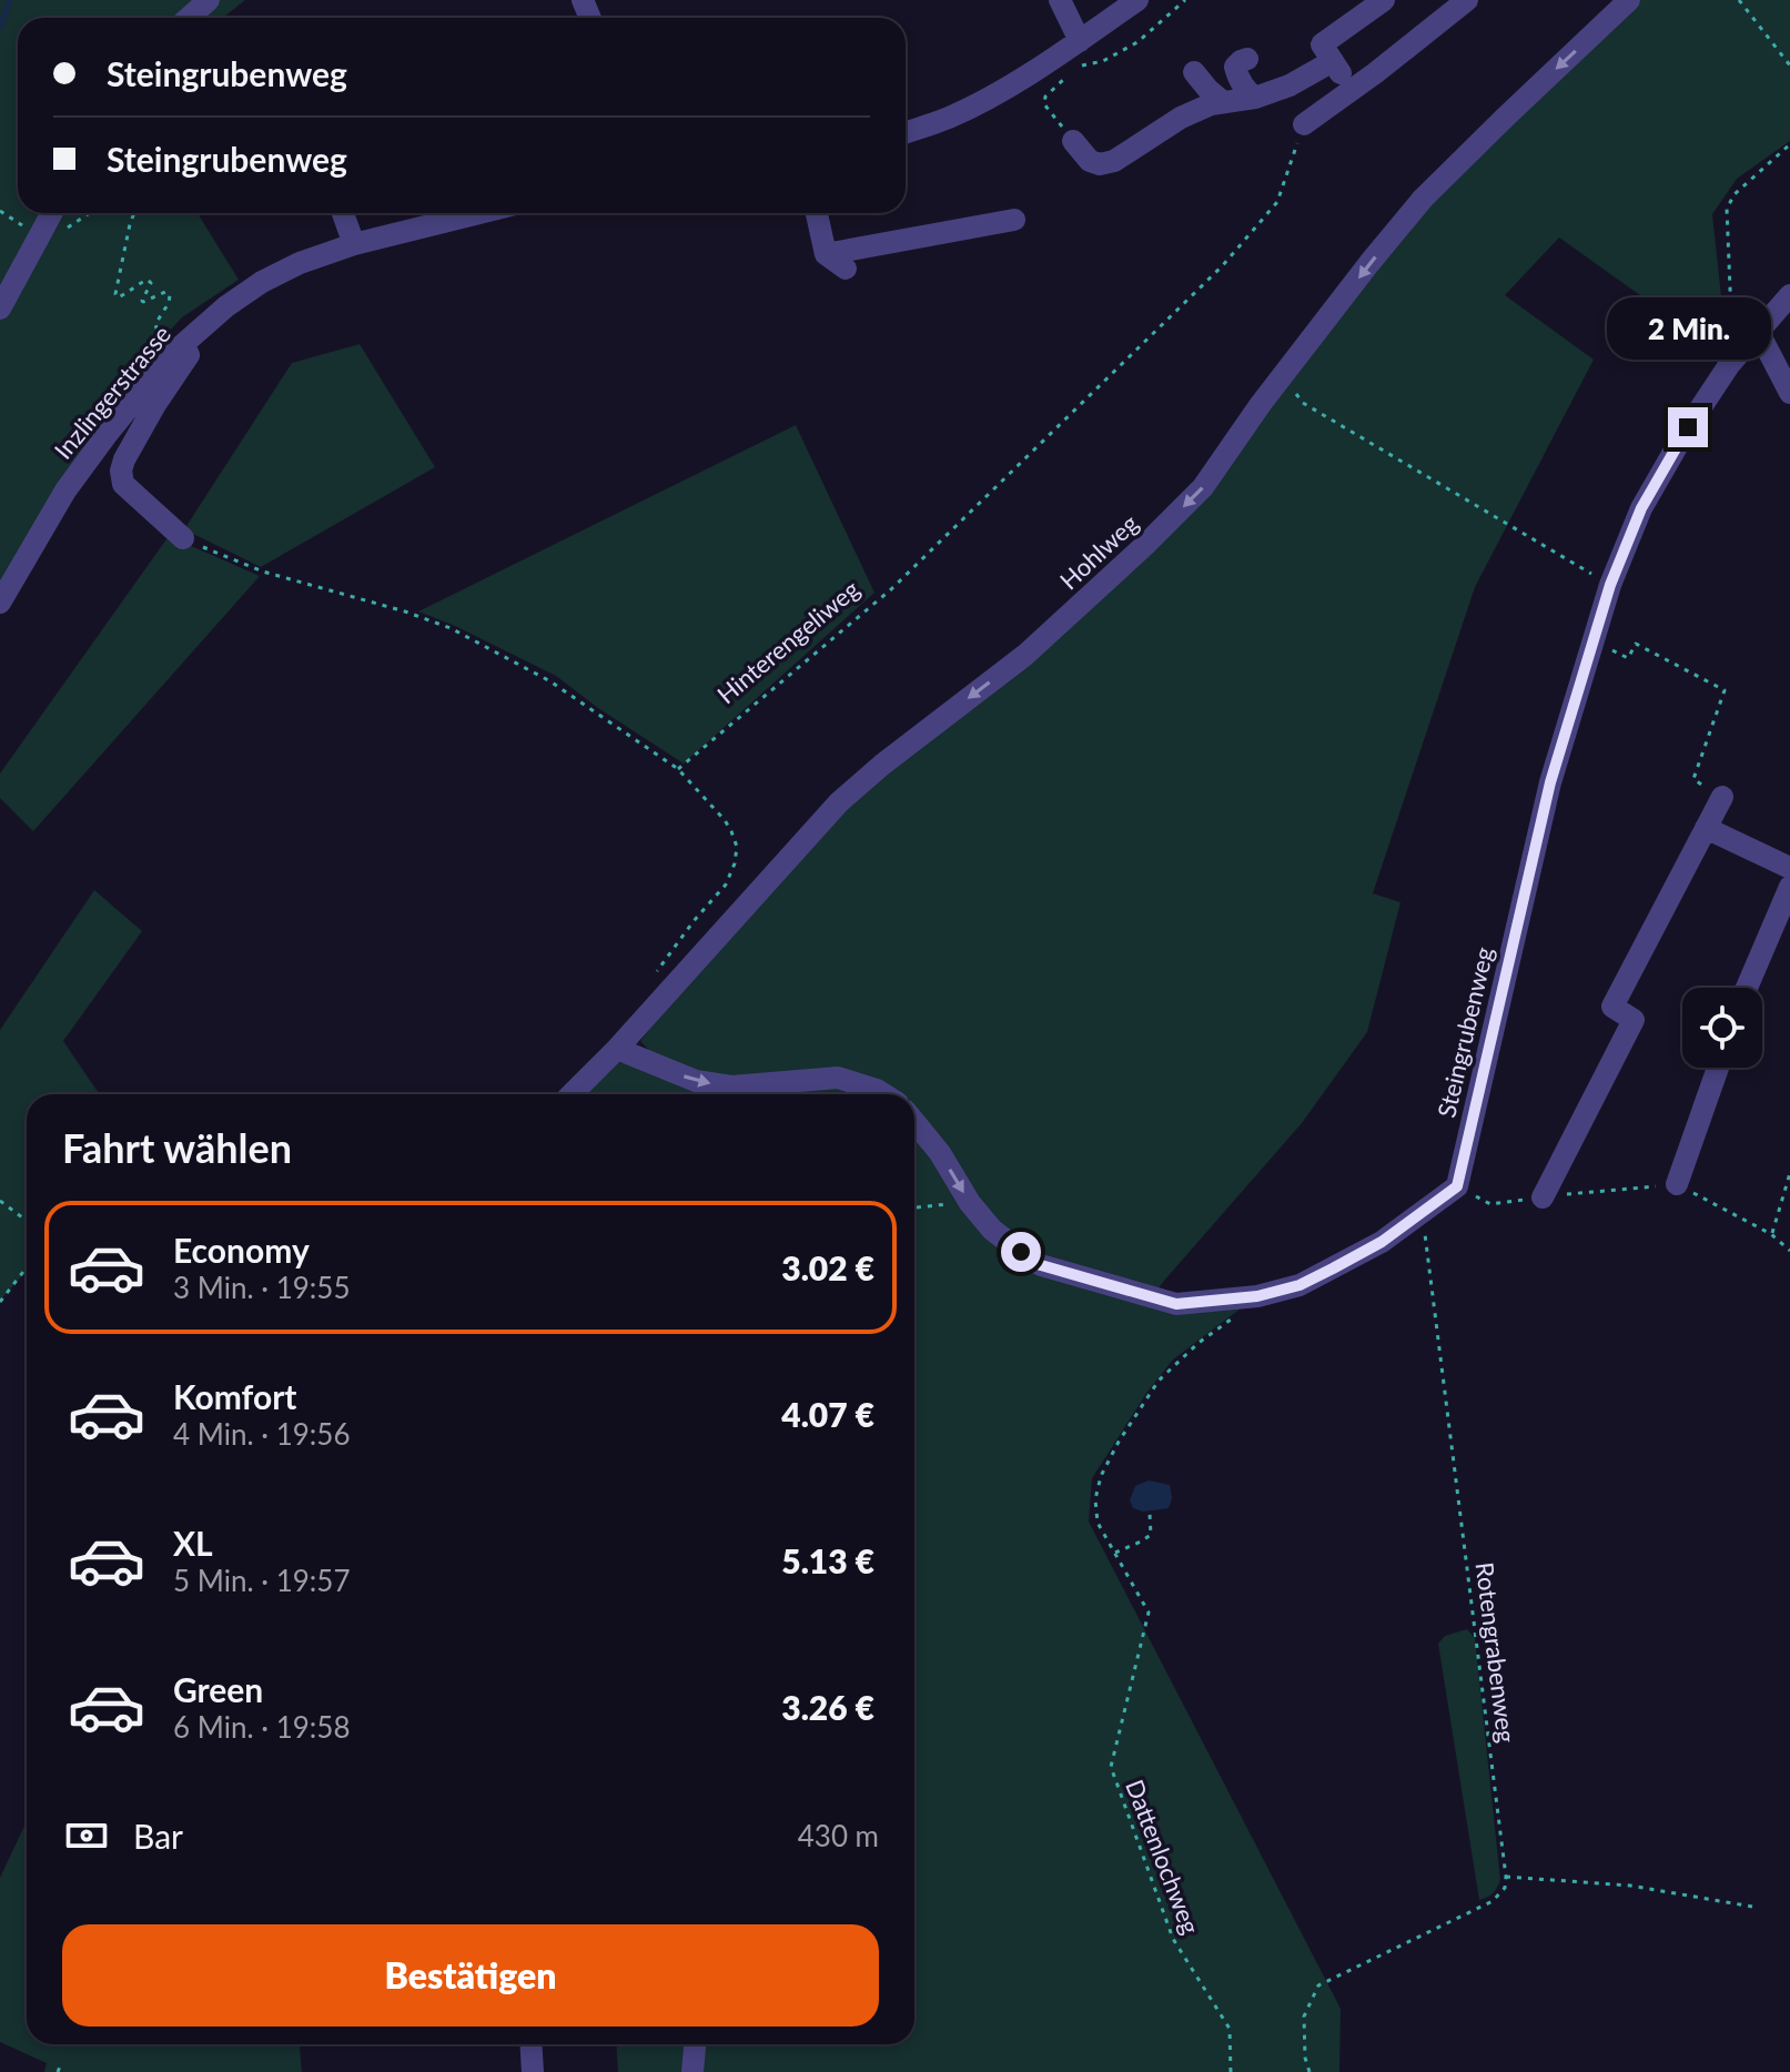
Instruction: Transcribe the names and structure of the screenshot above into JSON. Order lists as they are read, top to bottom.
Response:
{
  "streets": {
    "street": ["Inzlingerstrasse", "Hohlweg", "Steingrubenweg"],
    "path": ["Hinterengeliweg", "Rotengrabenweg", "Dattenlochweg"]
  },
  "crossings": [
    ["Steingrubenweg", "Rotengrabenweg"]
  ],
  "one_way": ["Hohlweg"],
  "page": {
    "banner": ["Steingrubenweg", "Steingrubenweg"],
    "bubble": "2 Min.",
    "heading": "Fahrt wählen",
    "list": [
      {
        "name": "Economy",
        "note": "3 Min. · 19:55",
        "value": "3.02 €"
      },
      {
        "name": "Komfort",
        "note": "4 Min. · 19:56",
        "value": "4.07 €"
      },
      {
        "name": "XL",
        "note": "5 Min. · 19:57",
        "value": "5.13 €"
      },
      {
        "name": "Green",
        "note": "6 Min. · 19:58",
        "value": "3.26 €"
      }
    ],
    "pay": ["Bar", "430 m"],
    "buttons": "Bestätigen"
  }
}
